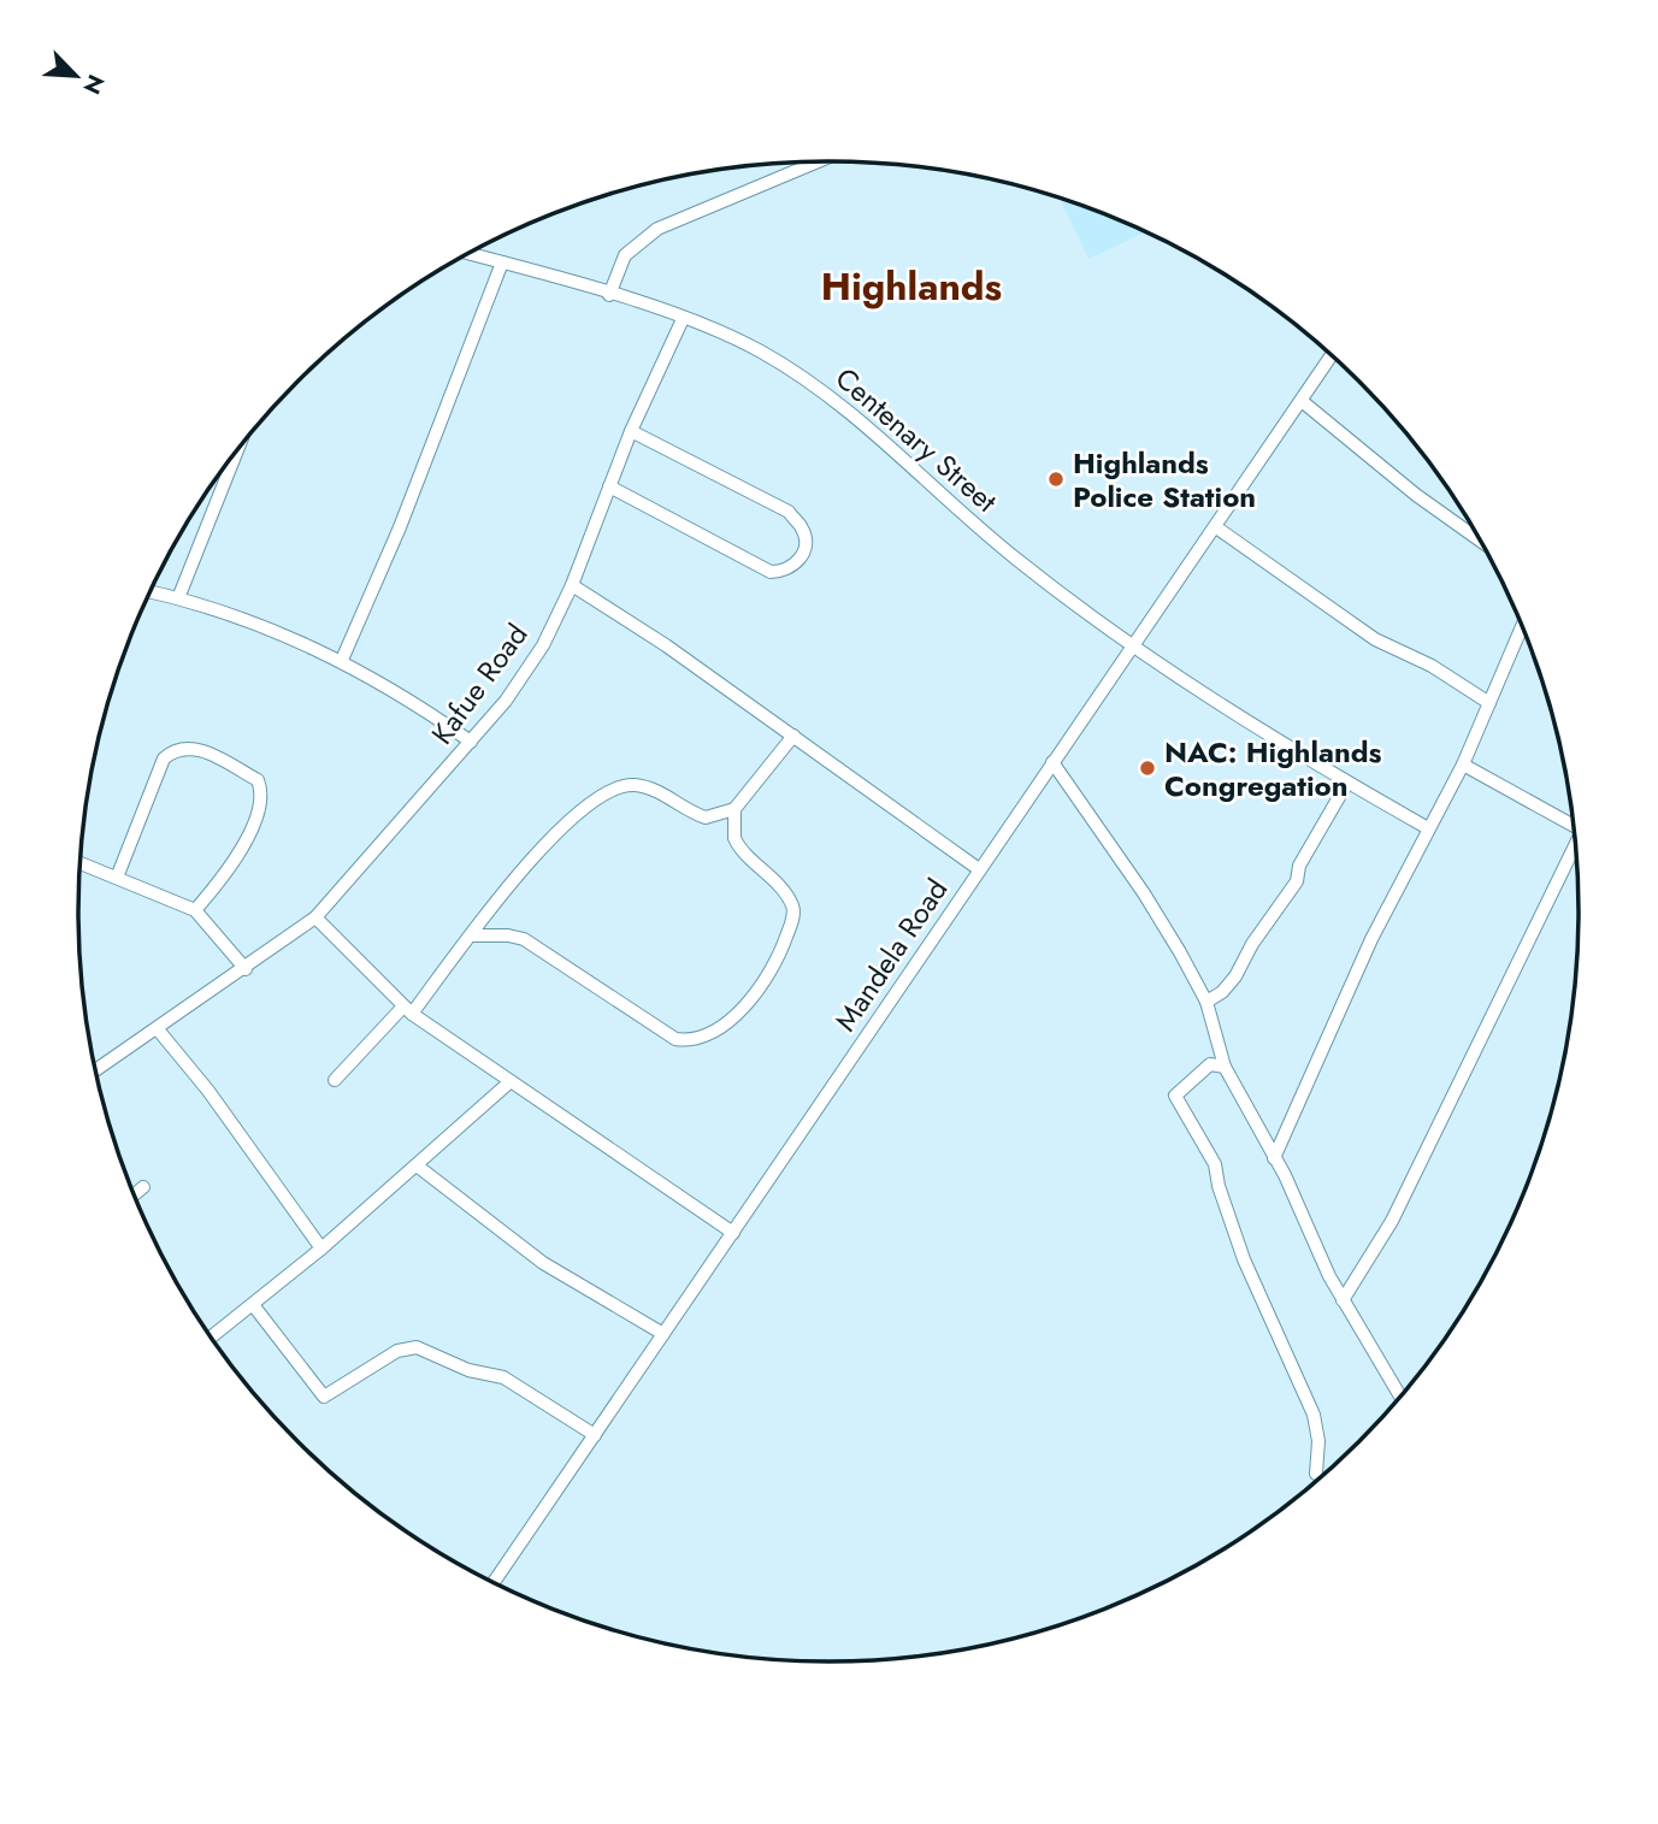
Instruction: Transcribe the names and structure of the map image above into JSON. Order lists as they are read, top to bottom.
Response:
{
  "streets": {
    "street": ["Centenary Street", "Kafue Road", "Mandela Road"]
  },
  "crossings": [
    ["Centenary Street", "Kafue Road"],
    ["Centenary Street", "Mandela Road"]
  ],
  "districts": ["Highlands"],
  "places": ["Highlands Police Station", "NAC: Highlands Congregation"],
  "north": "bottom right"
}
